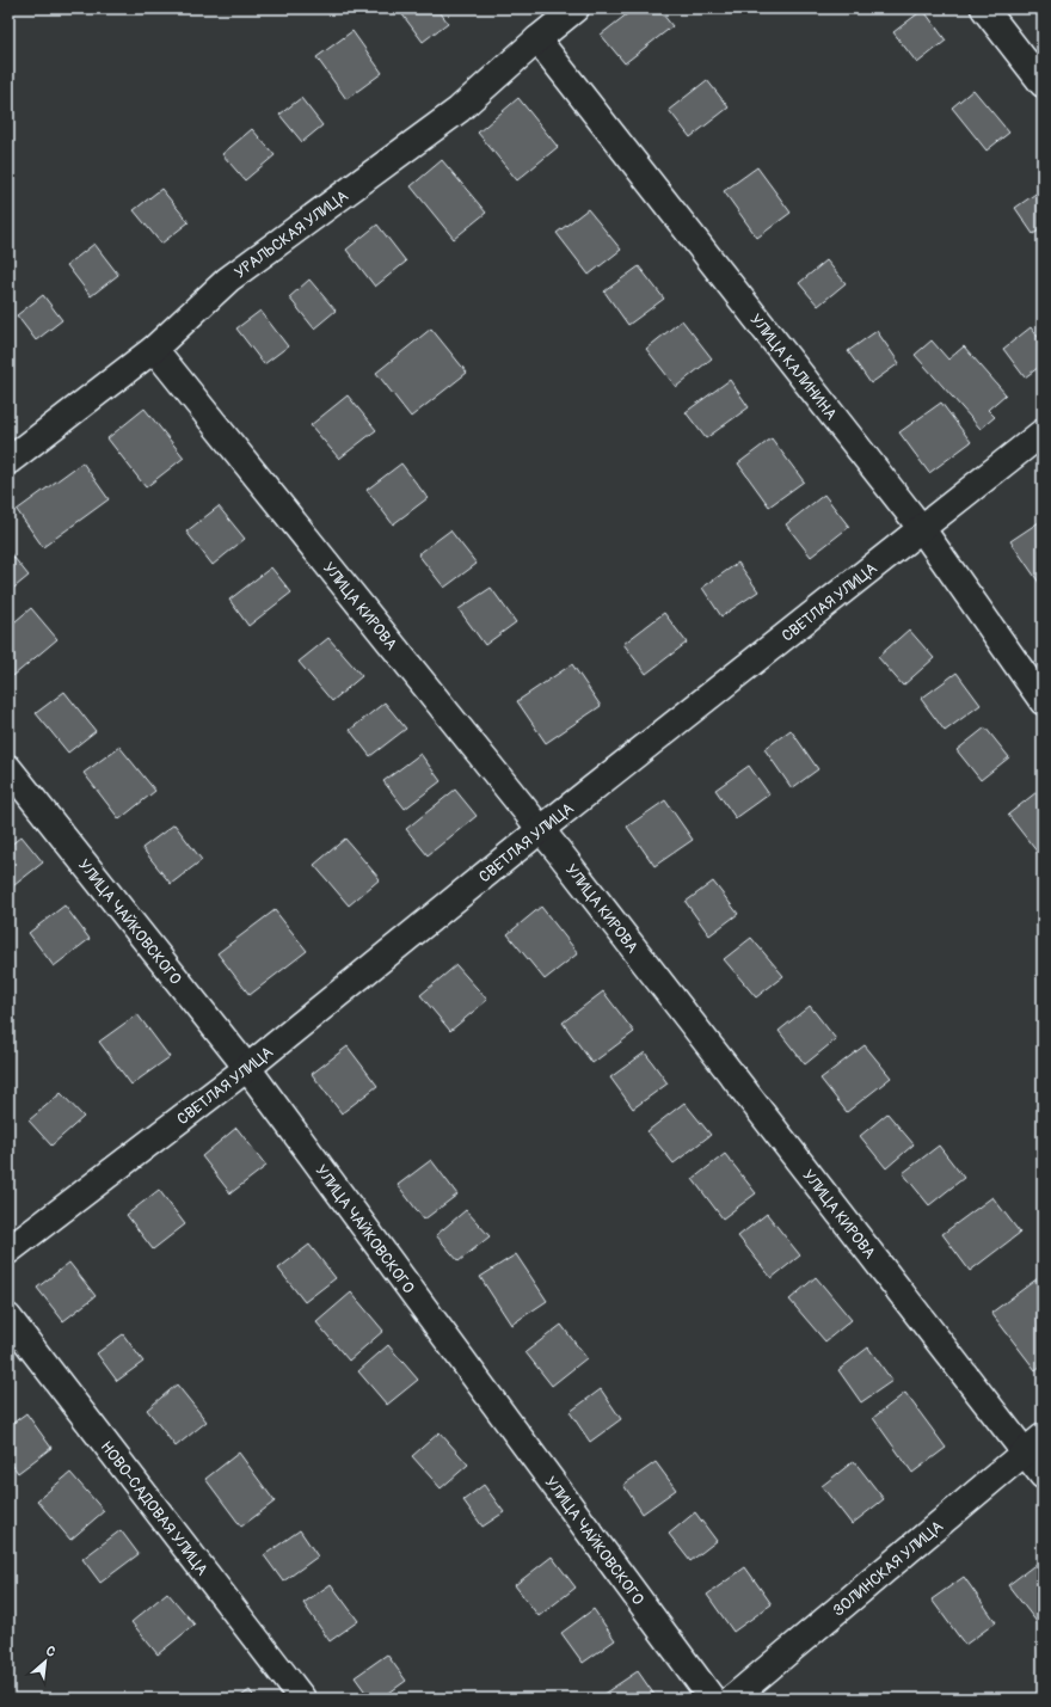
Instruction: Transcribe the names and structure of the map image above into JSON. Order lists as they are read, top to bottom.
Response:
{
  "streets": {
    "street": [
      "УРАЛЬСКАЯ УЛИЦА",
      "УЛИЦА КАЛИНИНА",
      "СВЕТЛАЯ УЛИЦА",
      "УЛИЦА КИРОВА",
      "УЛИЦА ЧАЙКОВСКОГО",
      "НОВО-САДОВАЯ УЛИЦА",
      "ЗОЛИНСКАЯ УЛИЦА"
    ]
  },
  "crossings": [
    ["УРАЛЬСКАЯ УЛИЦА", "УЛИЦА КАЛИНИНА"],
    ["УРАЛЬСКАЯ УЛИЦА", "УЛИЦА КИРОВА"],
    ["УЛИЦА КАЛИНИНА", "СВЕТЛАЯ УЛИЦА"],
    ["СВЕТЛАЯ УЛИЦА", "УЛИЦА КИРОВА"],
    ["СВЕТЛАЯ УЛИЦА", "УЛИЦА ЧАЙКОВСКОГО"],
    ["УЛИЦА КИРОВА", "ЗОЛИНСКАЯ УЛИЦА"]
  ],
  "north": "top right"
}
